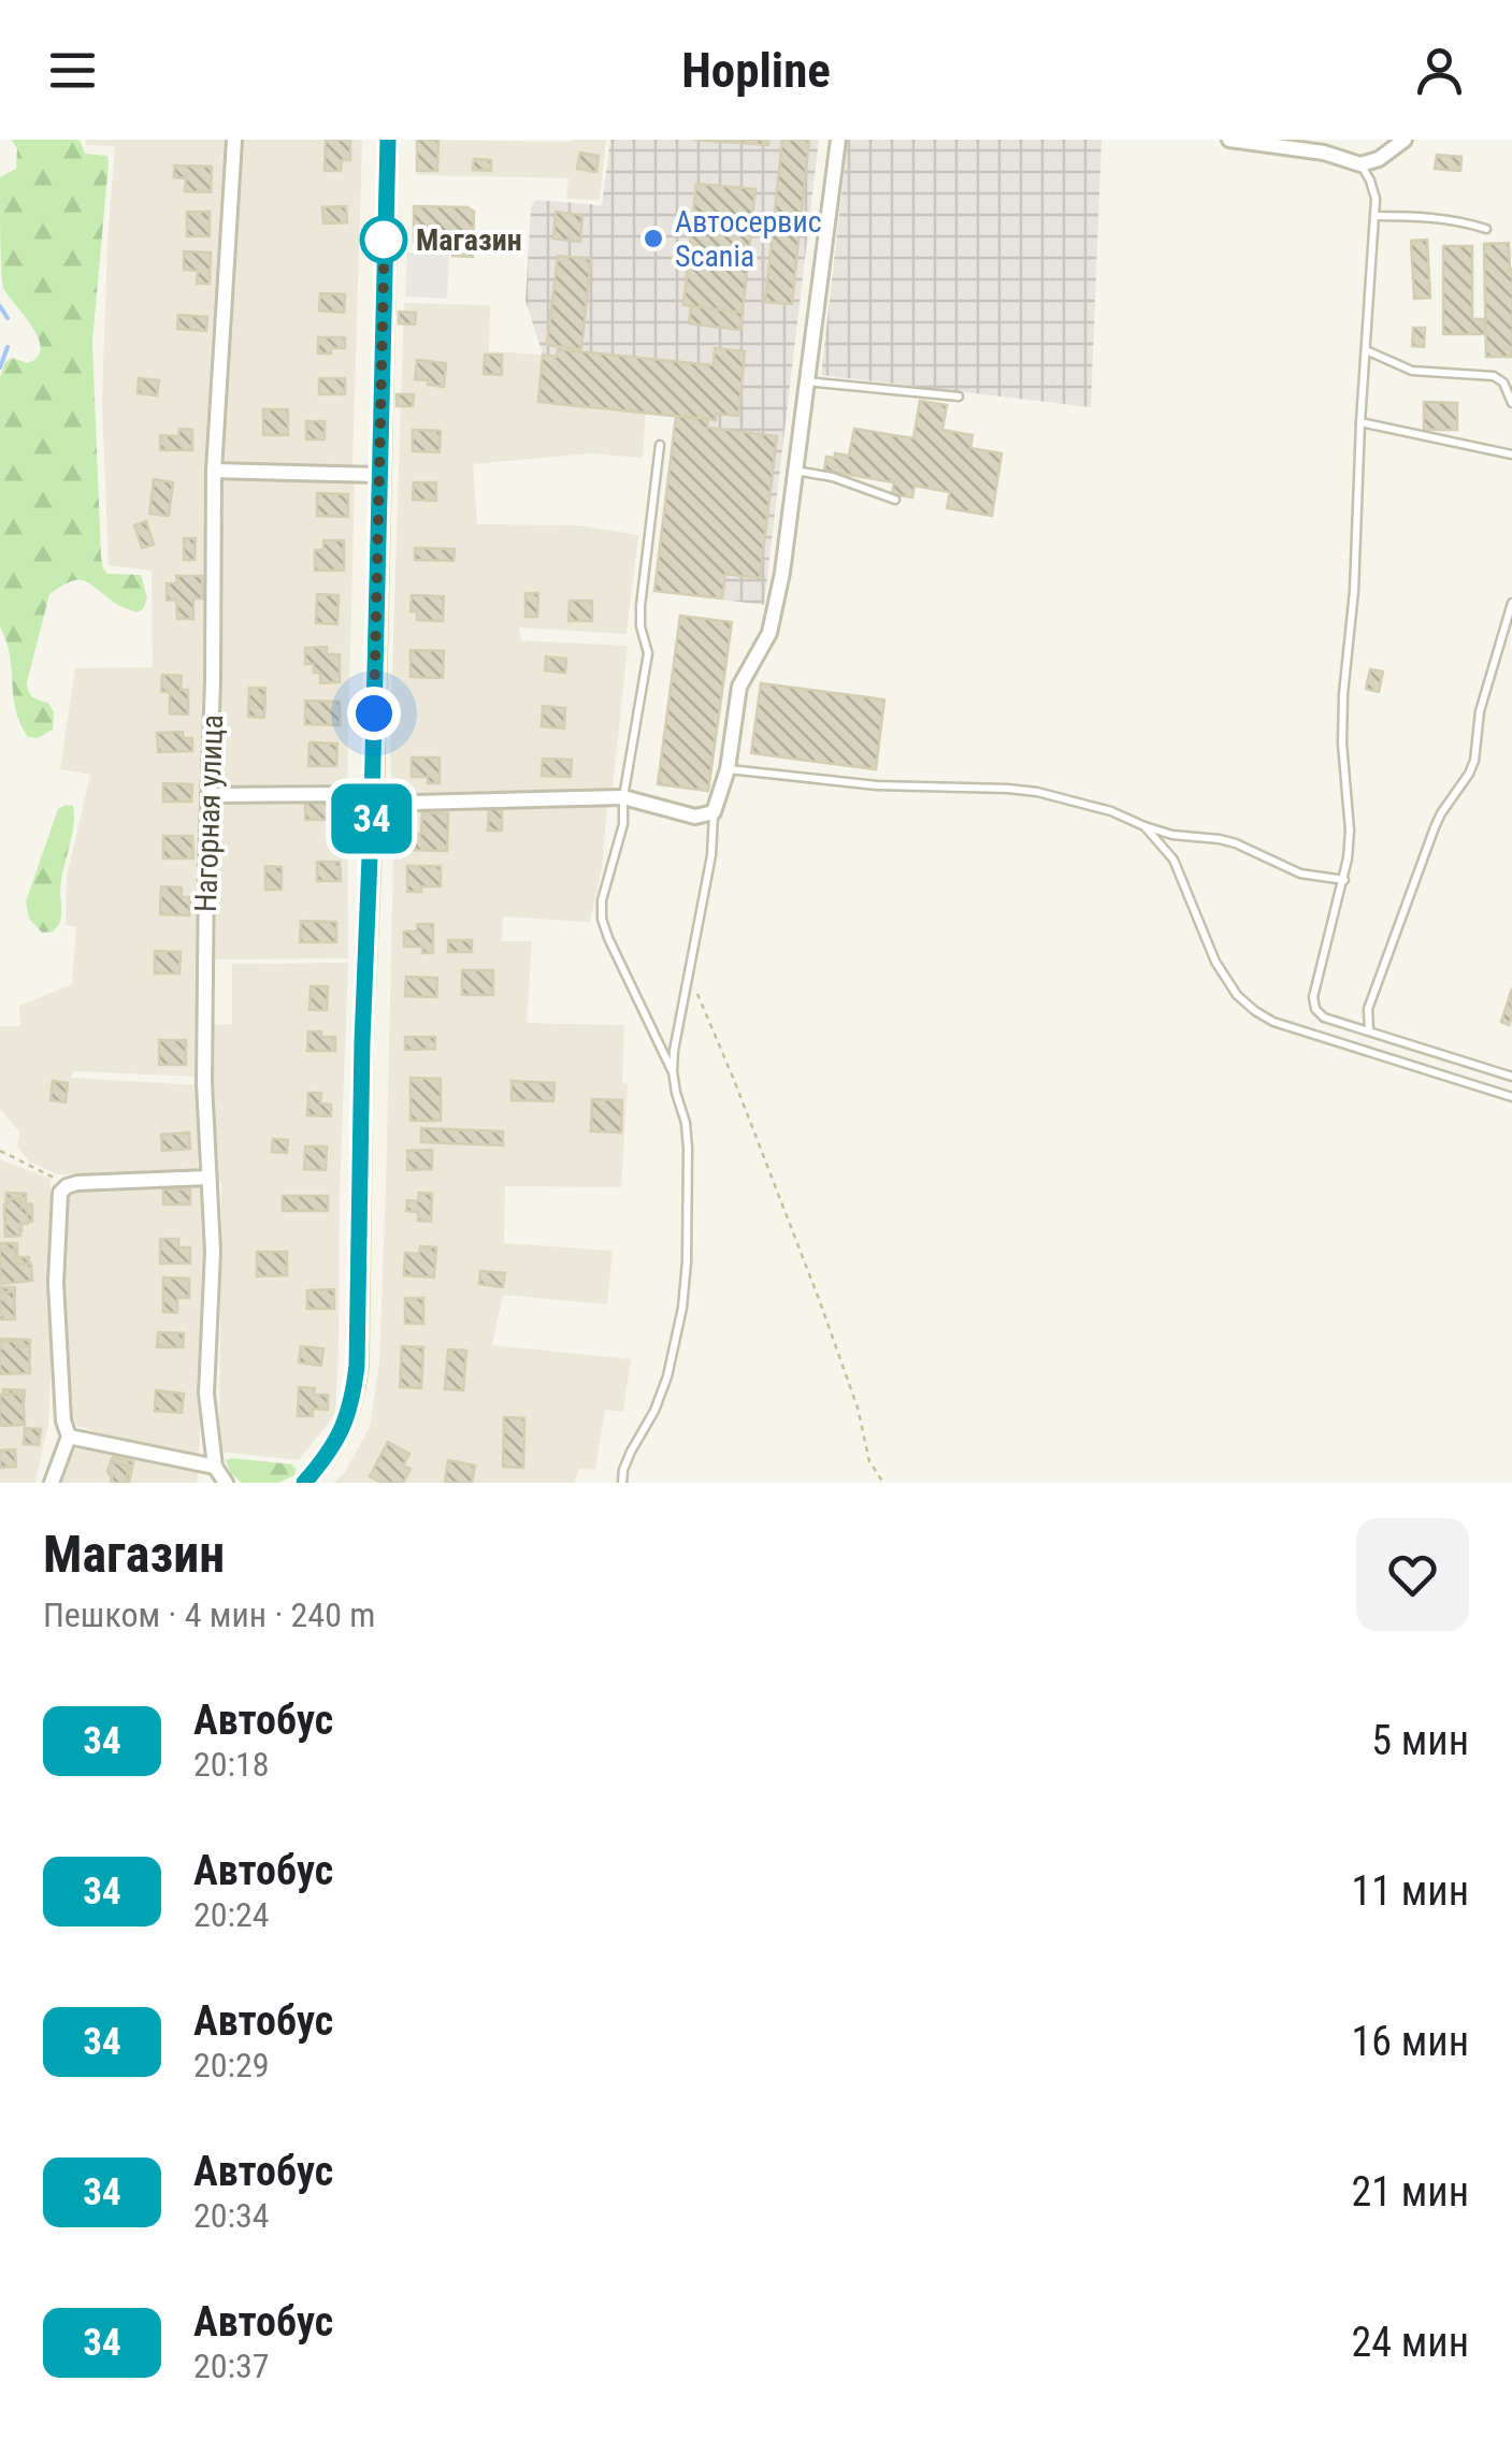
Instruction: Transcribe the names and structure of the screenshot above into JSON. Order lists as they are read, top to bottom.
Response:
{
  "streets": {
    "street": ["Нагорная улица"]
  },
  "places": ["Автосервис Scania", "Магазин"],
  "lines": ["bus line 34"],
  "page": {
    "header": "Hopline",
    "on_map": "34",
    "heading": ["Магазин", "Пешком · 4 мин · 240 m"],
    "list": [
      {
        "mark": "34",
        "name": "Автобус",
        "note": "20:18",
        "value": "5 мин"
      },
      {
        "mark": "34",
        "name": "Автобус",
        "note": "20:24",
        "value": "11 мин"
      },
      {
        "mark": "34",
        "name": "Автобус",
        "note": "20:29",
        "value": "16 мин"
      },
      {
        "mark": "34",
        "name": "Автобус",
        "note": "20:34",
        "value": "21 мин"
      },
      {
        "mark": "34",
        "name": "Автобус",
        "note": "20:37",
        "value": "24 мин"
      }
    ]
  }
}
